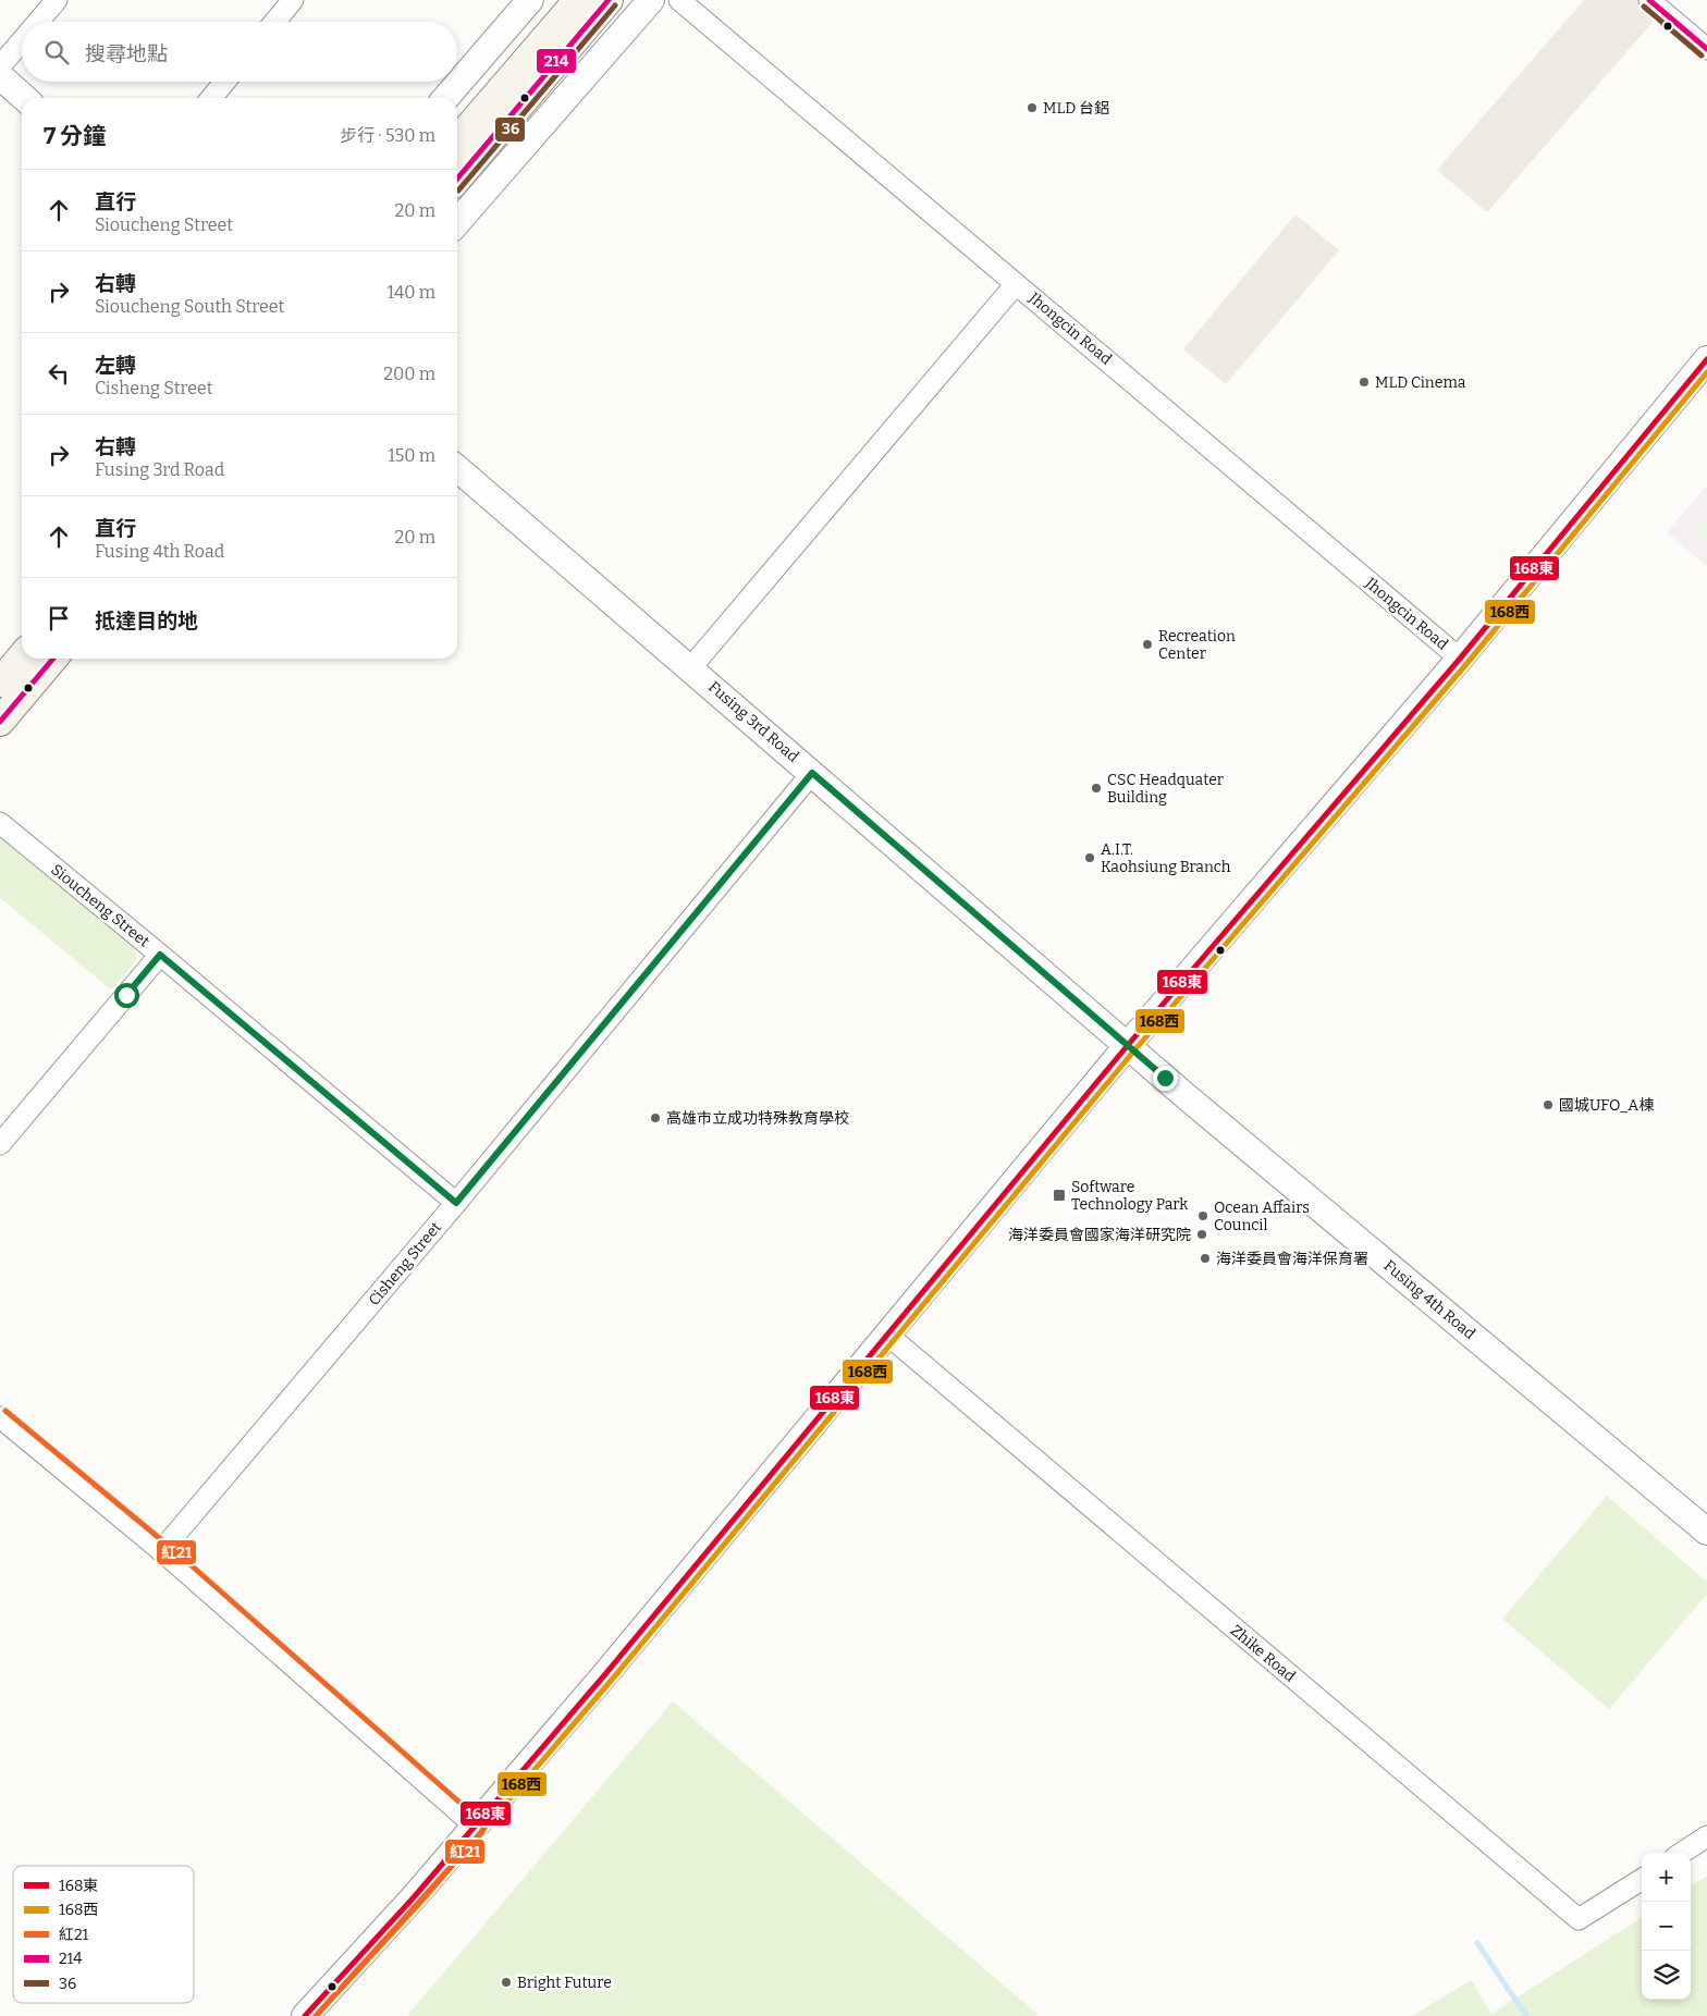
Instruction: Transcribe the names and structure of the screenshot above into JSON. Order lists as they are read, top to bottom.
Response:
{
  "streets": {
    "street": [
      "Jhongcin Road",
      "Fusing 3rd Road",
      "Sioucheng Street",
      "Cisheng Street",
      "Fusing 4th Road",
      "Zhike Road"
    ]
  },
  "crossings": [
    ["Fusing 3rd Road", "Cisheng Street"],
    ["Fusing 3rd Road", "Fusing 4th Road"]
  ],
  "places": {
    "other": [
      "MLD 台鋁",
      "MLD Cinema",
      "Recreation Center",
      "CSC Headquater Building",
      "A.I.T. Kaohsiung Branch",
      "國城UFO_A棟",
      "高雄市立成功特殊教育學校",
      "Ocean Affairs Council",
      "海洋委員會國家海洋研究院",
      "海洋委員會海洋保育署",
      "Bright Future"
    ],
    "transit": ["Software Technology Park"]
  },
  "lines": [
    "transit line 214",
    "transit line 36",
    "transit line 168東",
    "transit line 168西",
    "transit line 紅21"
  ],
  "legend": [
    "168東",
    "168西",
    "紅21",
    "214",
    "36"
  ],
  "page": {
    "search": "搜尋地點",
    "heading": ["7 分鐘", "步行 · 530 m"],
    "list": [
      ["直行", "Sioucheng Street", "20 m"],
      ["右轉", "Sioucheng South Street", "140 m"],
      ["左轉", "Cisheng Street", "200 m"],
      ["右轉", "Fusing 3rd Road", "150 m"],
      ["直行", "Fusing 4th Road", "20 m"],
      "抵達目的地"
    ],
    "map_buttons": ["+", "−"]
  }
}
